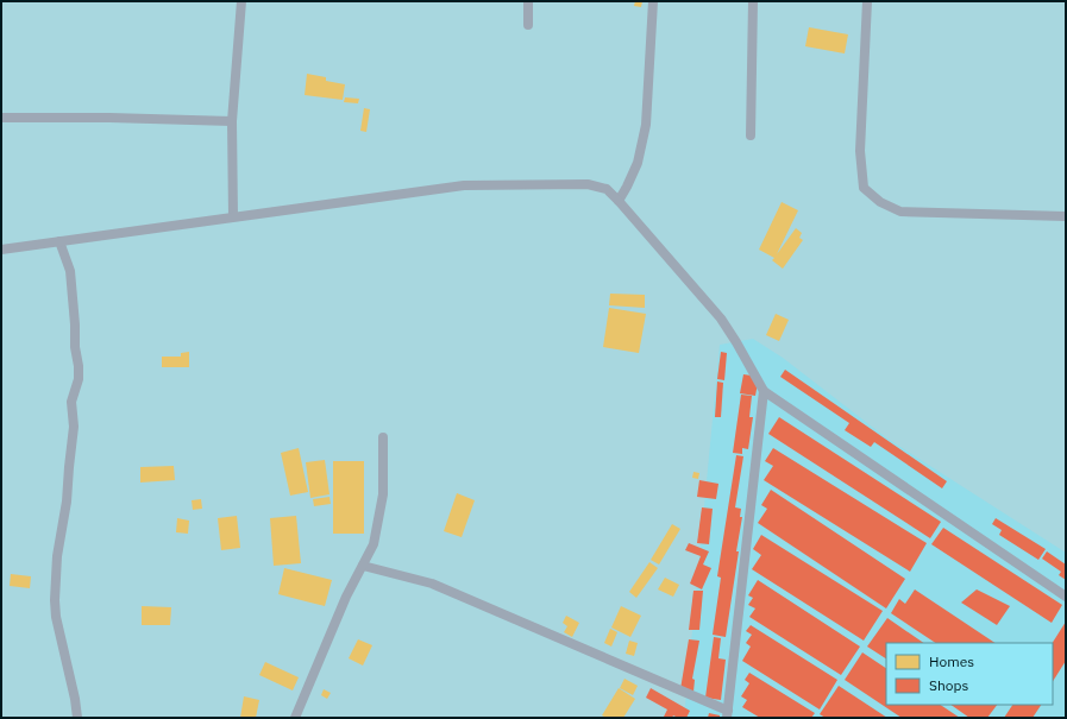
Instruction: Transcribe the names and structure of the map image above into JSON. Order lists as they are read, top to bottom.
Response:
{
  "legend": ["Homes", "Shops"]
}
